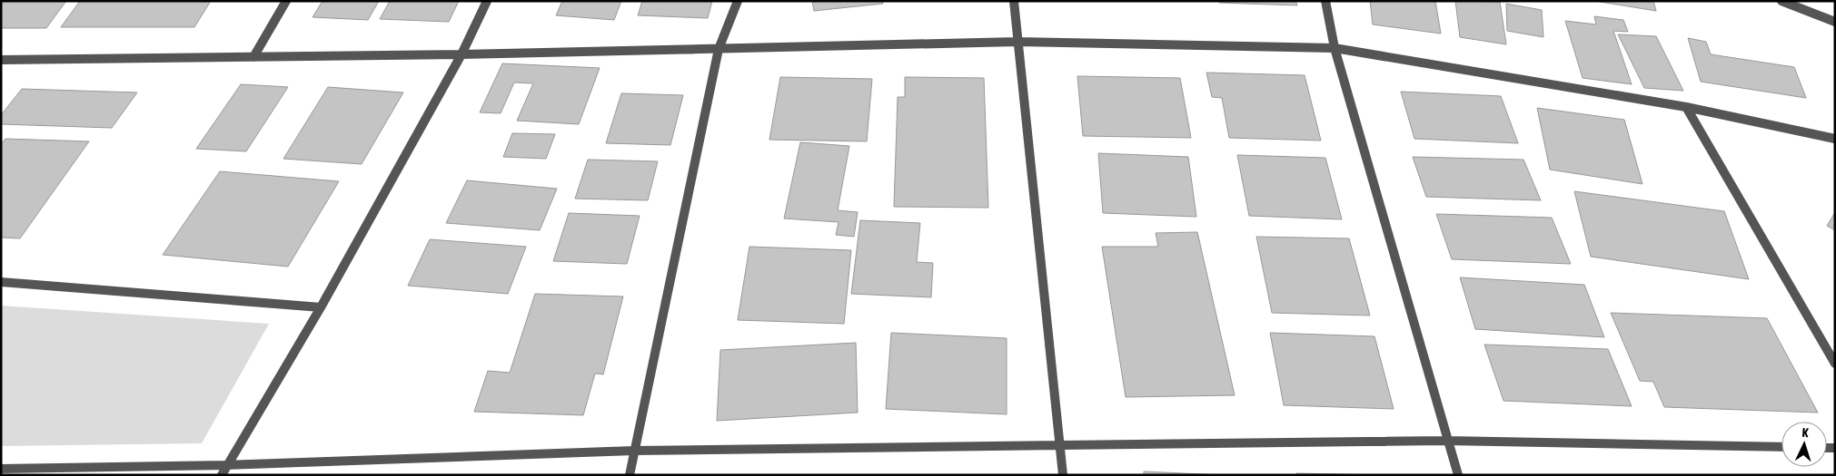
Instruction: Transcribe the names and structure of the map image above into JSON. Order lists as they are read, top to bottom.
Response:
{
  "north": "top"
}
